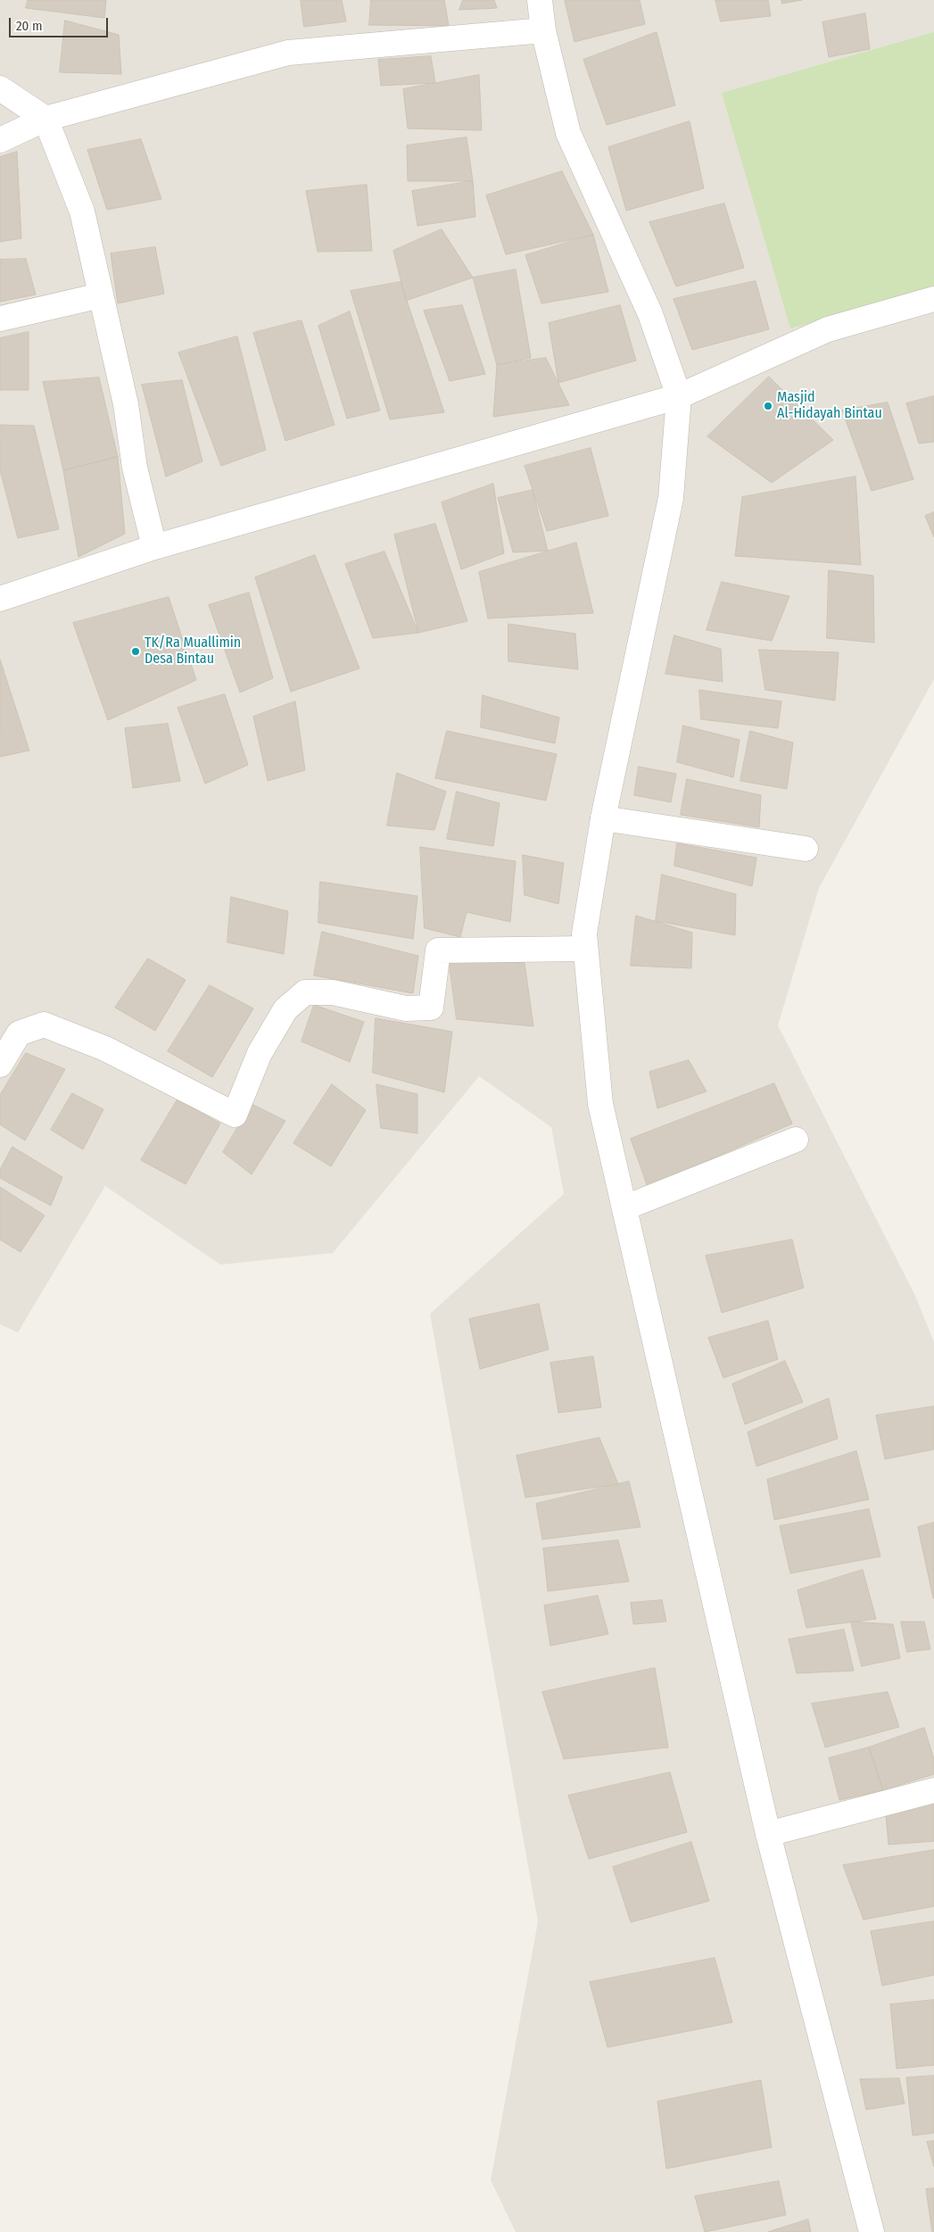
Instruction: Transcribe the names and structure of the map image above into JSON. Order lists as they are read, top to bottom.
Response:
{
  "places": ["Masjid Al-Hidayah Bintau", "TK/Ra Muallimin Desa Bintau"],
  "scale_bar": "20 m"
}
